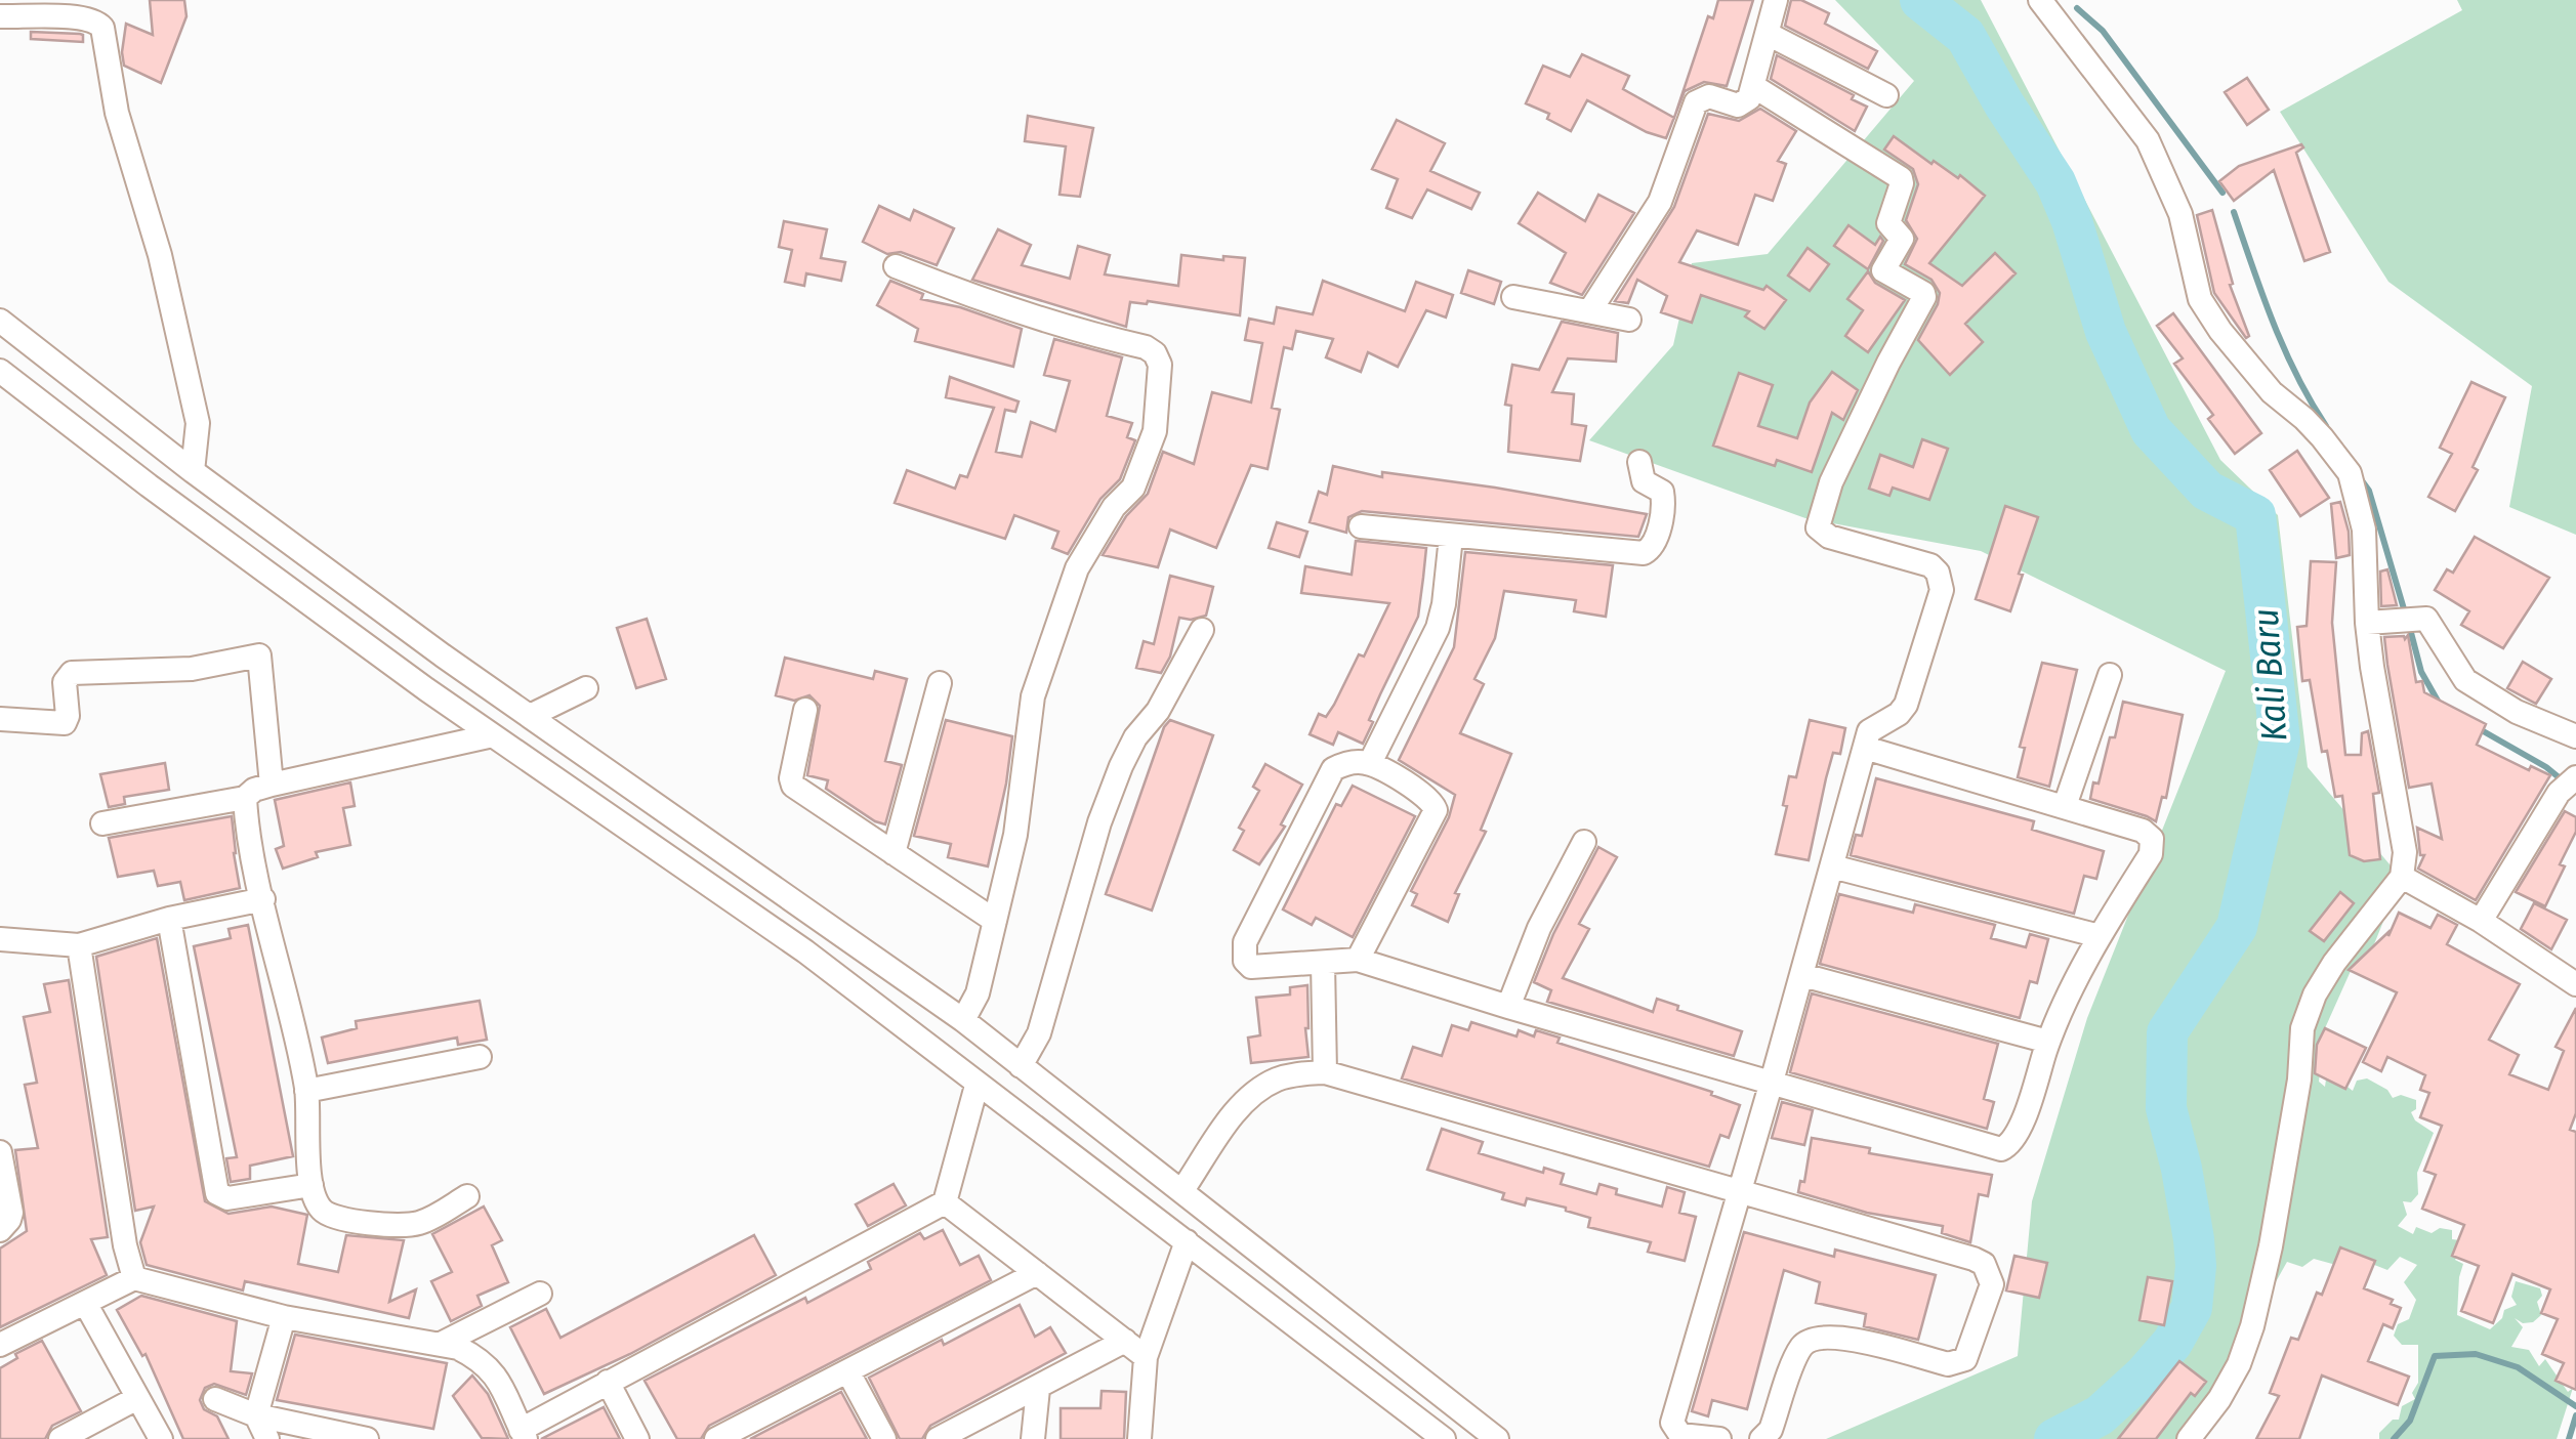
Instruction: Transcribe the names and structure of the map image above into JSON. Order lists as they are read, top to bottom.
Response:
{
  "water": ["Kali Baru"]
}
